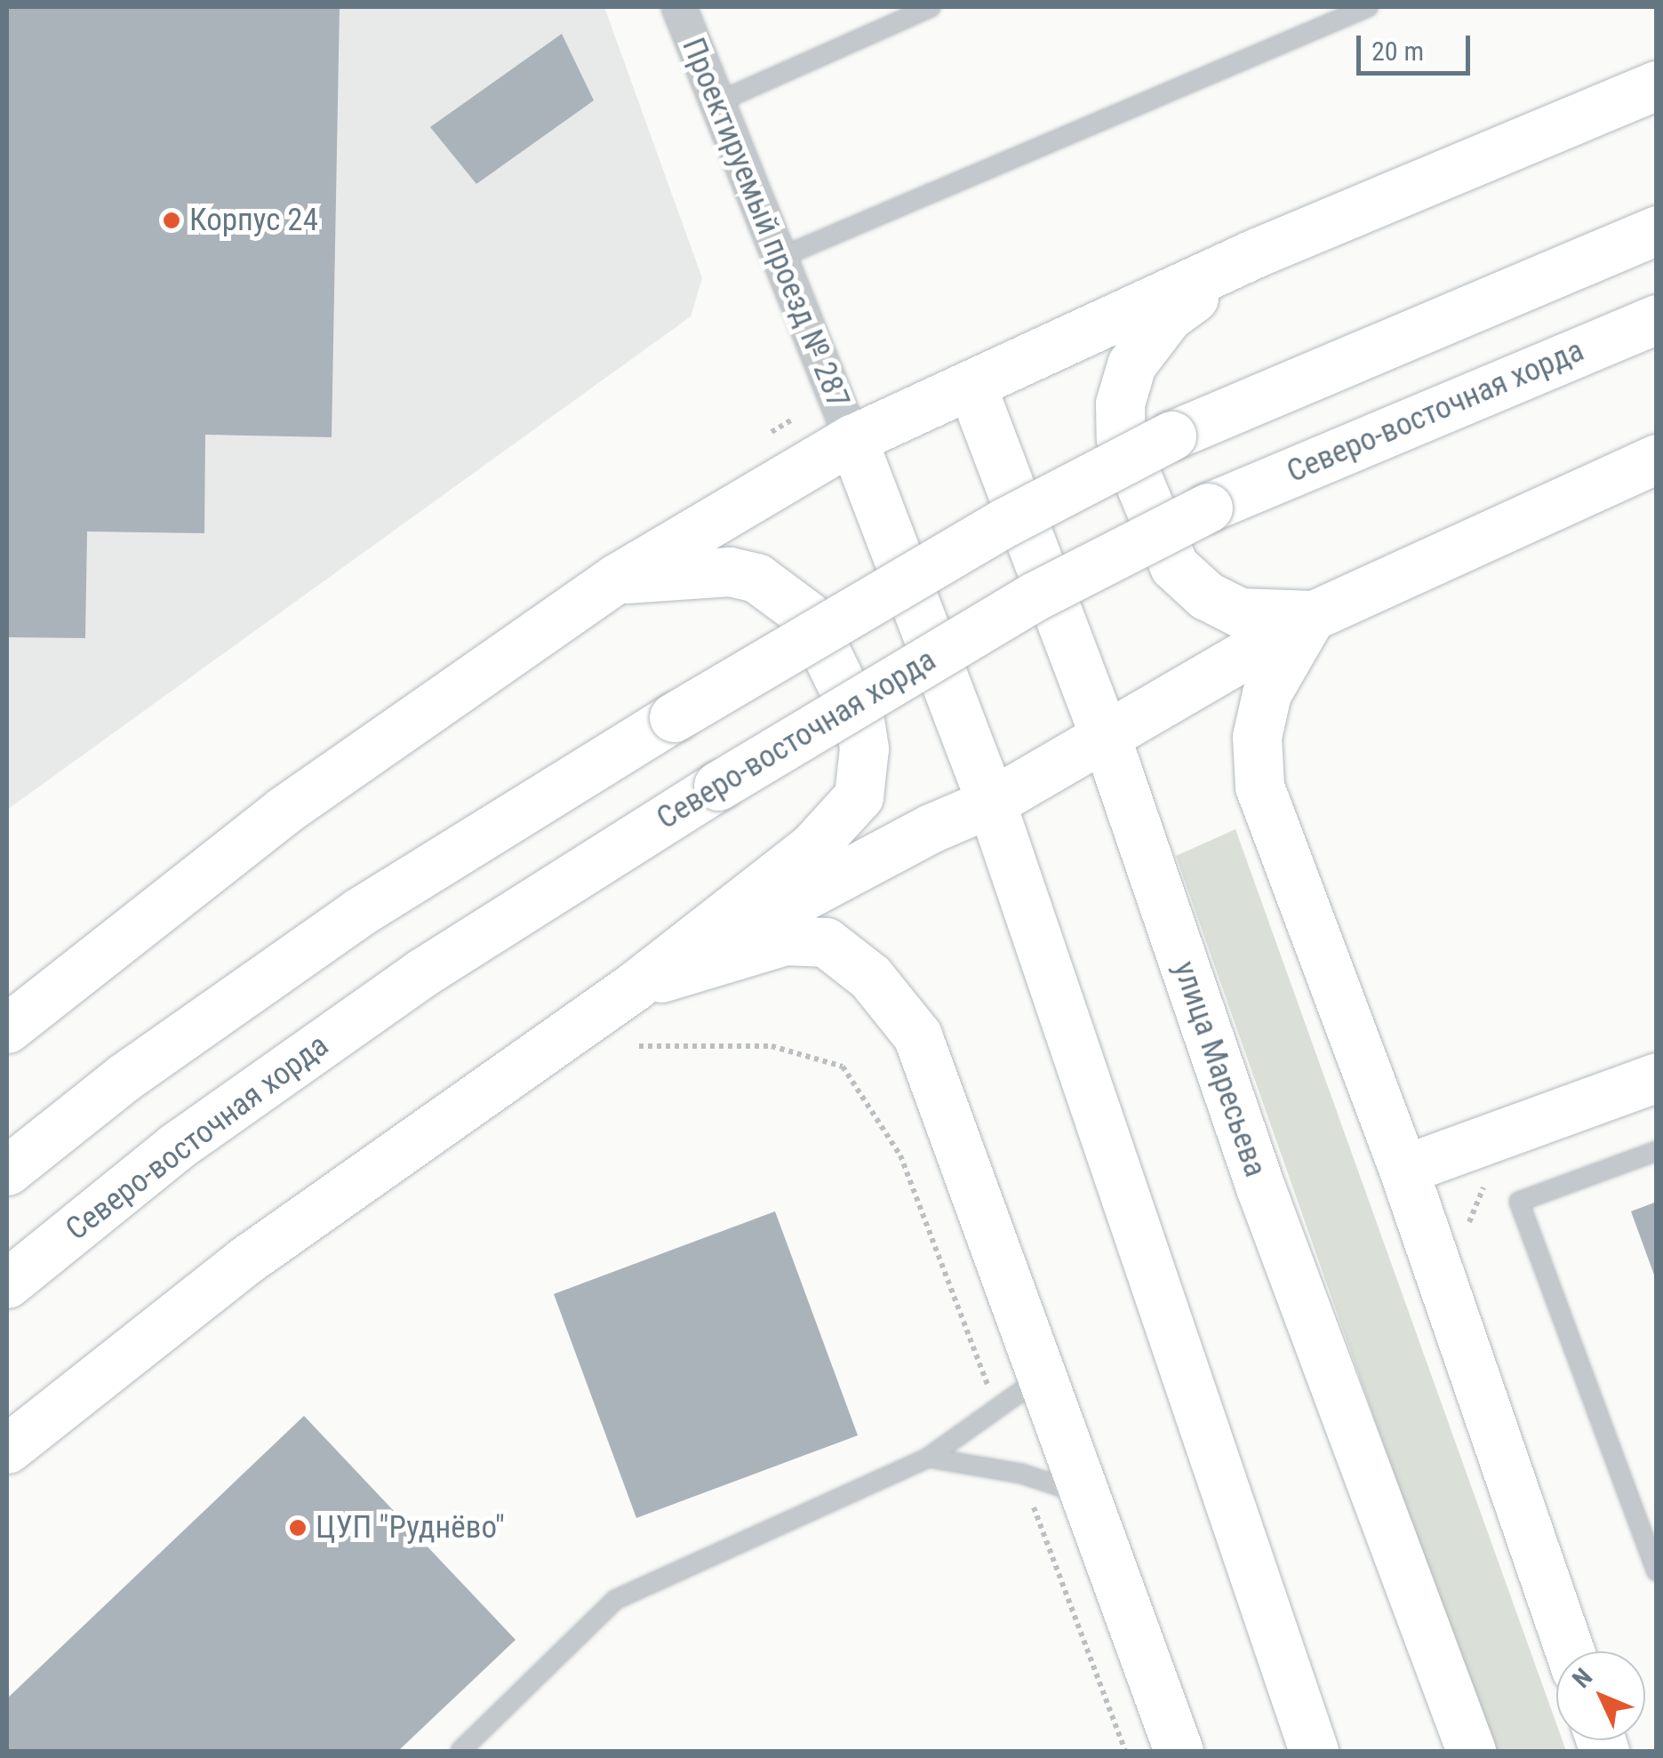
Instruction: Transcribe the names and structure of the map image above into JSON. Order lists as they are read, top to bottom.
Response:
{
  "streets": {
    "main road": ["Северо-восточная хорда", "улица Маресьева"],
    "street": ["Проектируемый проезд № 287"]
  },
  "places": ["Корпус 24", "ЦУП \"Руднёво\""],
  "scale_bar": "20 m",
  "north": "top left"
}
